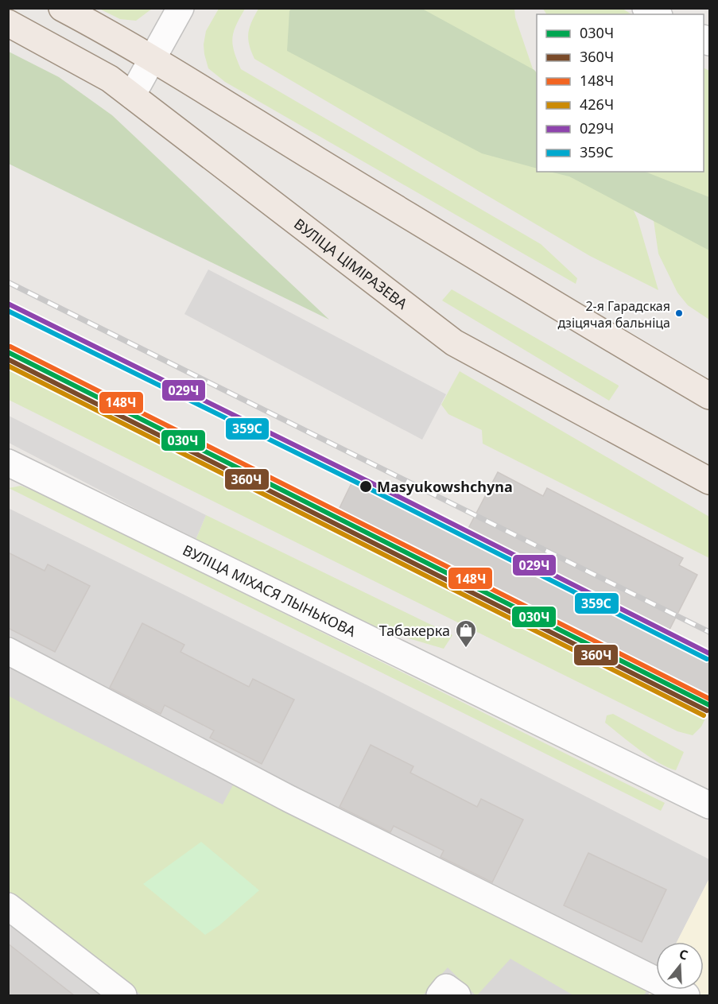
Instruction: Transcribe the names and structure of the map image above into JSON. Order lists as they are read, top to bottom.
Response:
{
  "streets": {
    "main road": ["ВУЛІЦА ЦІМІРАЗЕВА"],
    "street": ["ВУЛІЦА МІХАСЯ ЛЫНЬКОВА"]
  },
  "places": {
    "other": ["2-я Гарадская дзіцячая бальніца", "Masyukowshchyna"],
    "shop": ["Табакерка"]
  },
  "lines": [
    "transit line 029Ч",
    "transit line 359С",
    "transit line 148Ч",
    "transit line 030Ч",
    "transit line 360Ч",
    "transit line 426Ч"
  ],
  "legend": [
    "030Ч",
    "360Ч",
    "148Ч",
    "426Ч",
    "029Ч",
    "359С"
  ],
  "north": "top"
}
